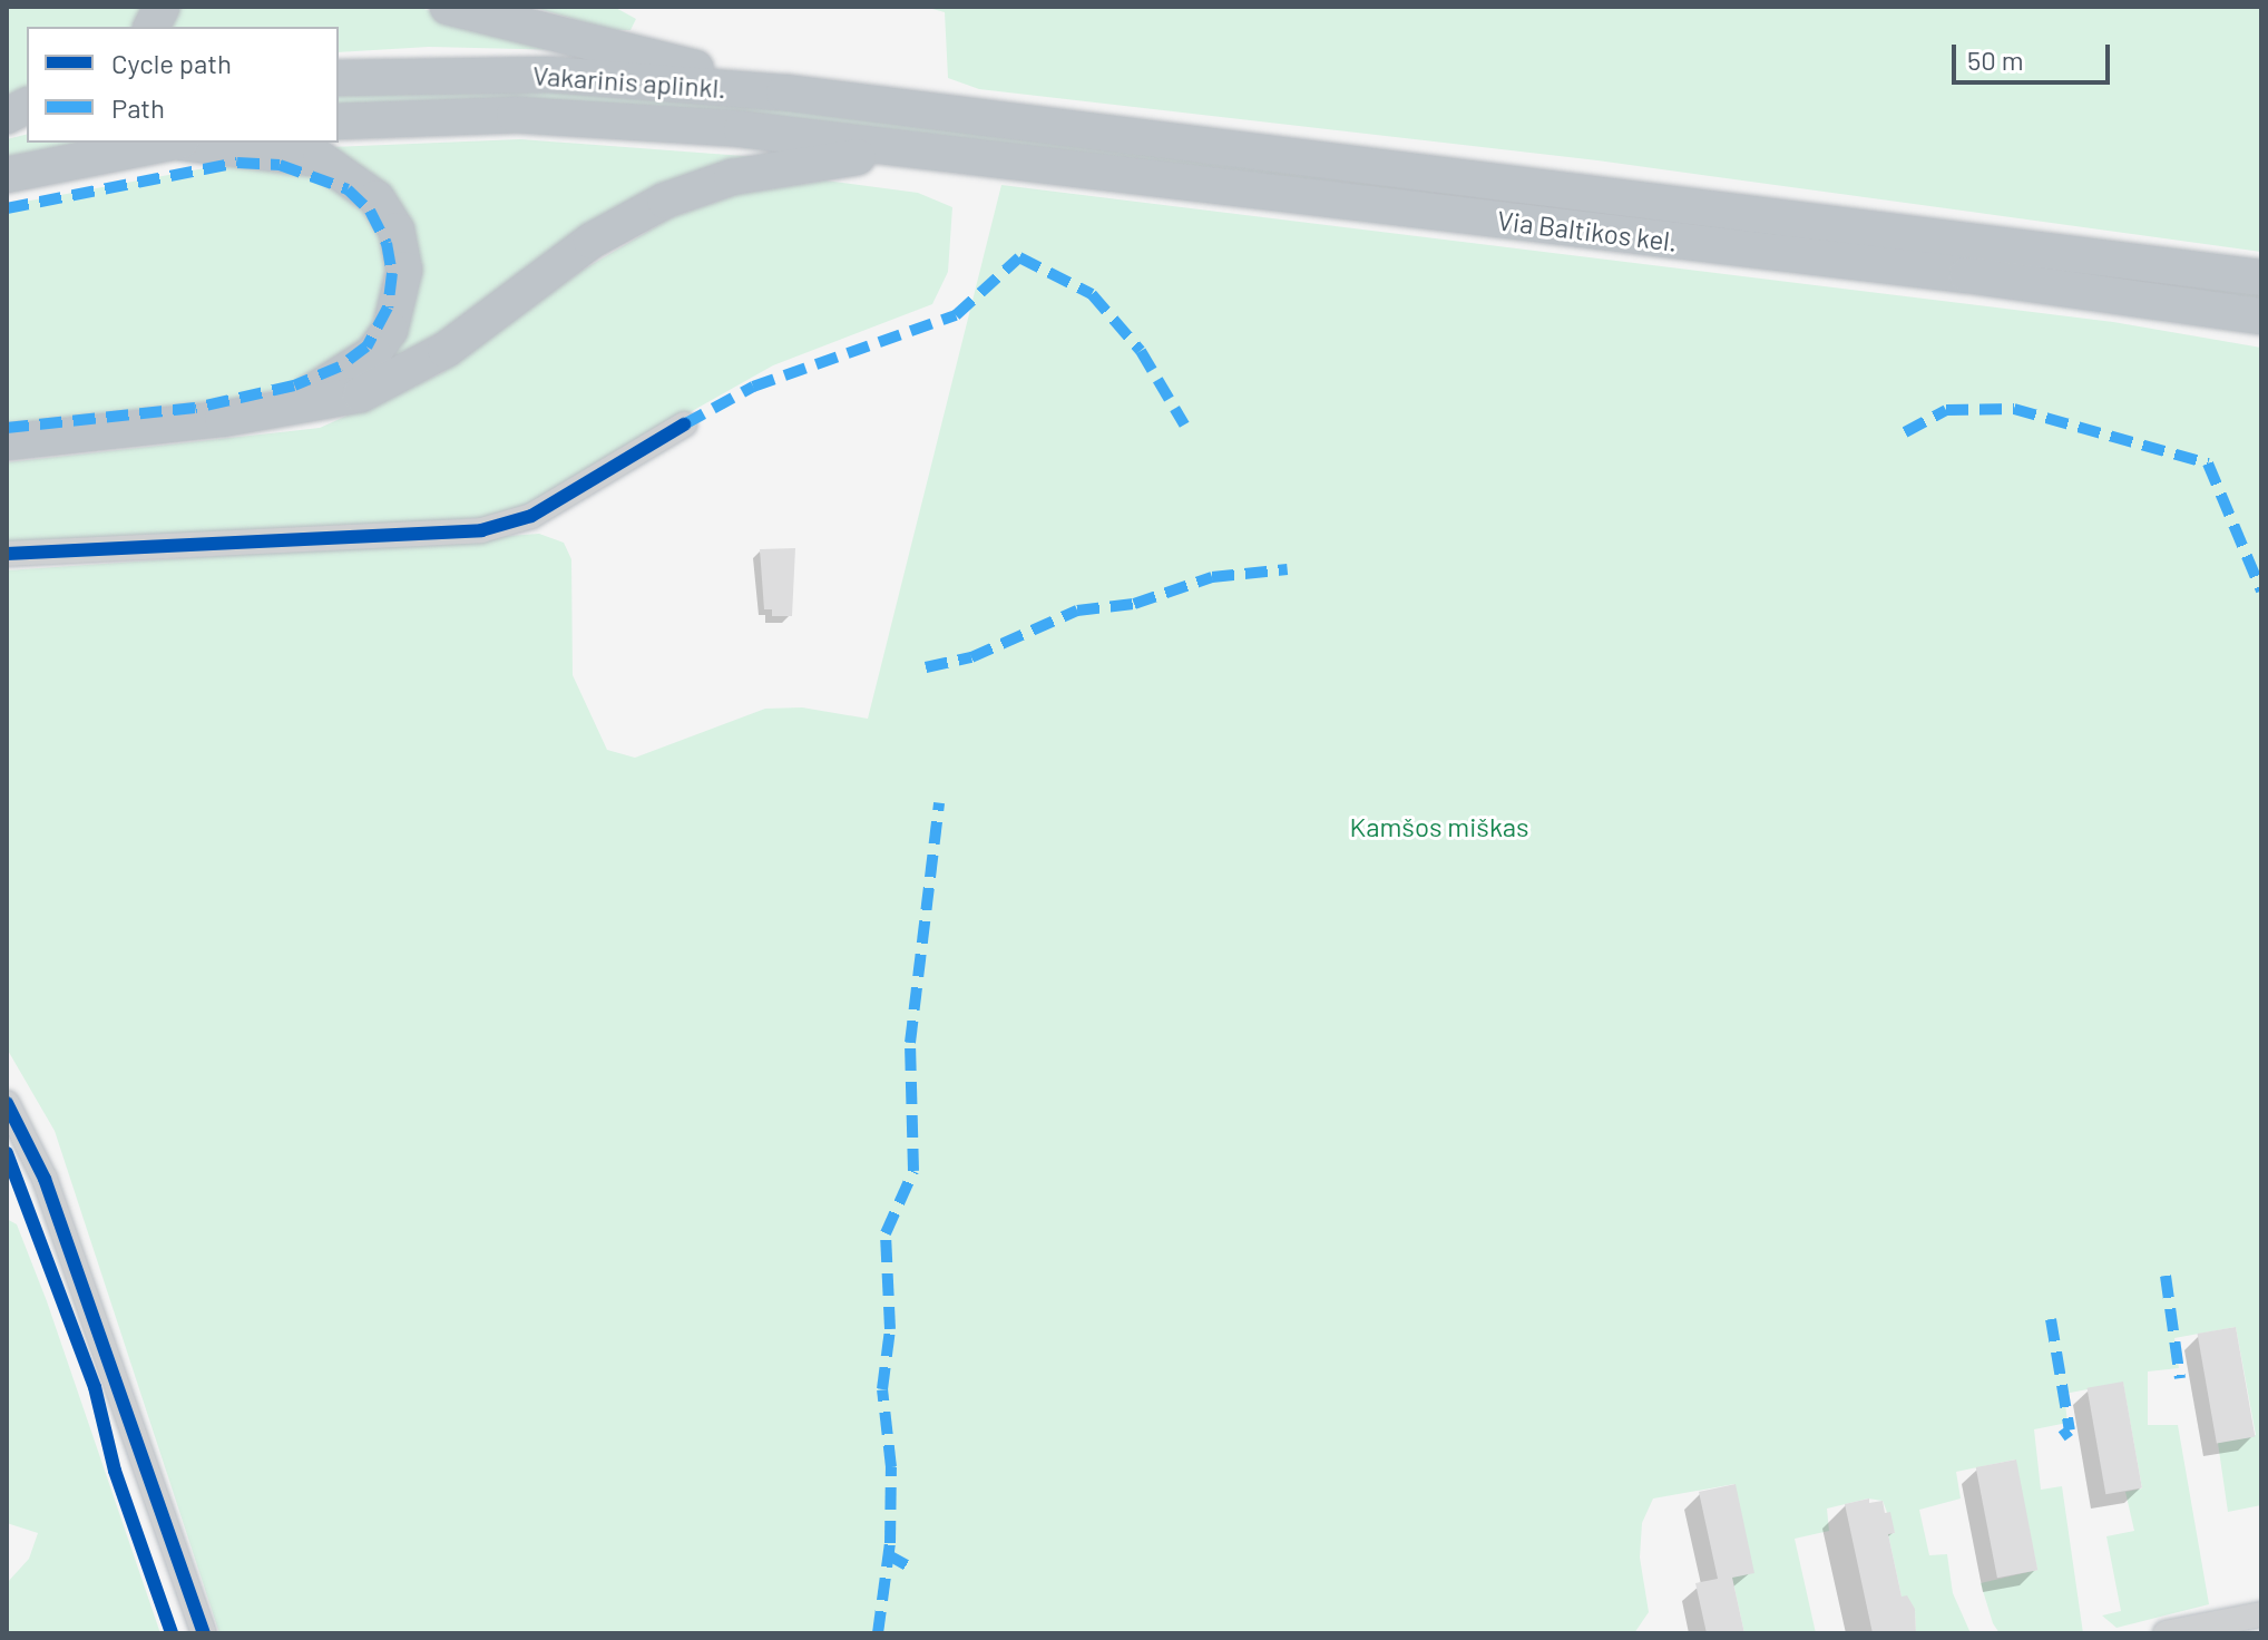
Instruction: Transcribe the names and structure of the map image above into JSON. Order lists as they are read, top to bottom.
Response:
{
  "streets": {
    "highway": ["Vakarinis aplinkl.", "Via Baltikos kel."]
  },
  "crossings": [
    ["Vakarinis aplinkl.", "Via Baltikos kel."]
  ],
  "parks": ["Kamšos miškas"],
  "legend": ["Cycle path", "Path"],
  "scale_bar": "50 m"
}
